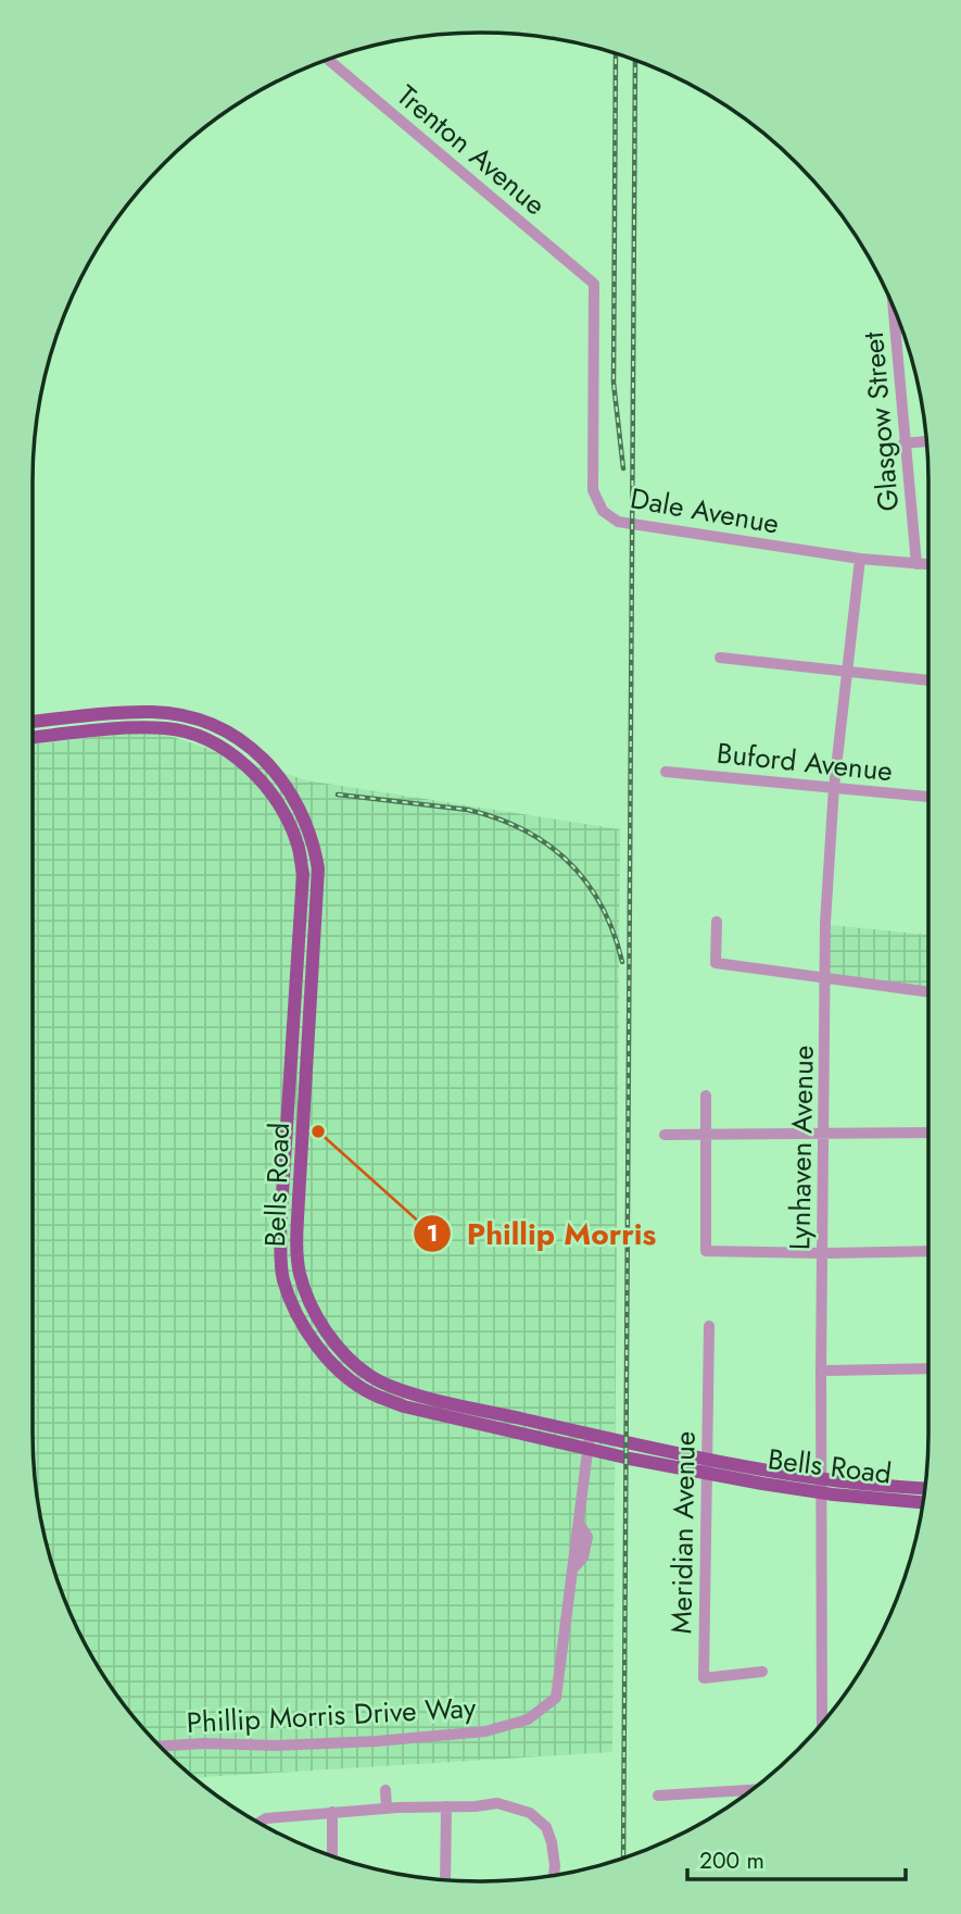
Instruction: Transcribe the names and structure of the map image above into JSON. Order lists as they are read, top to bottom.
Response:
{
  "streets": {
    "main road": ["Bells Road"],
    "street": [
      "Trenton Avenue",
      "Glasgow Street",
      "Dale Avenue",
      "Buford Avenue",
      "Lynhaven Avenue",
      "Meridian Avenue",
      "Phillip Morris Drive Way"
    ]
  },
  "crossings": [
    ["Trenton Avenue", "Dale Avenue"],
    ["Glasgow Street", "Dale Avenue"],
    ["Dale Avenue", "Lynhaven Avenue"],
    ["Buford Avenue", "Lynhaven Avenue"],
    ["Lynhaven Avenue", "Bells Road"],
    ["Bells Road", "Meridian Avenue"],
    ["Bells Road", "Phillip Morris Drive Way"]
  ],
  "places": ["Phillip Morris"],
  "scale_bar": "200 m"
}
